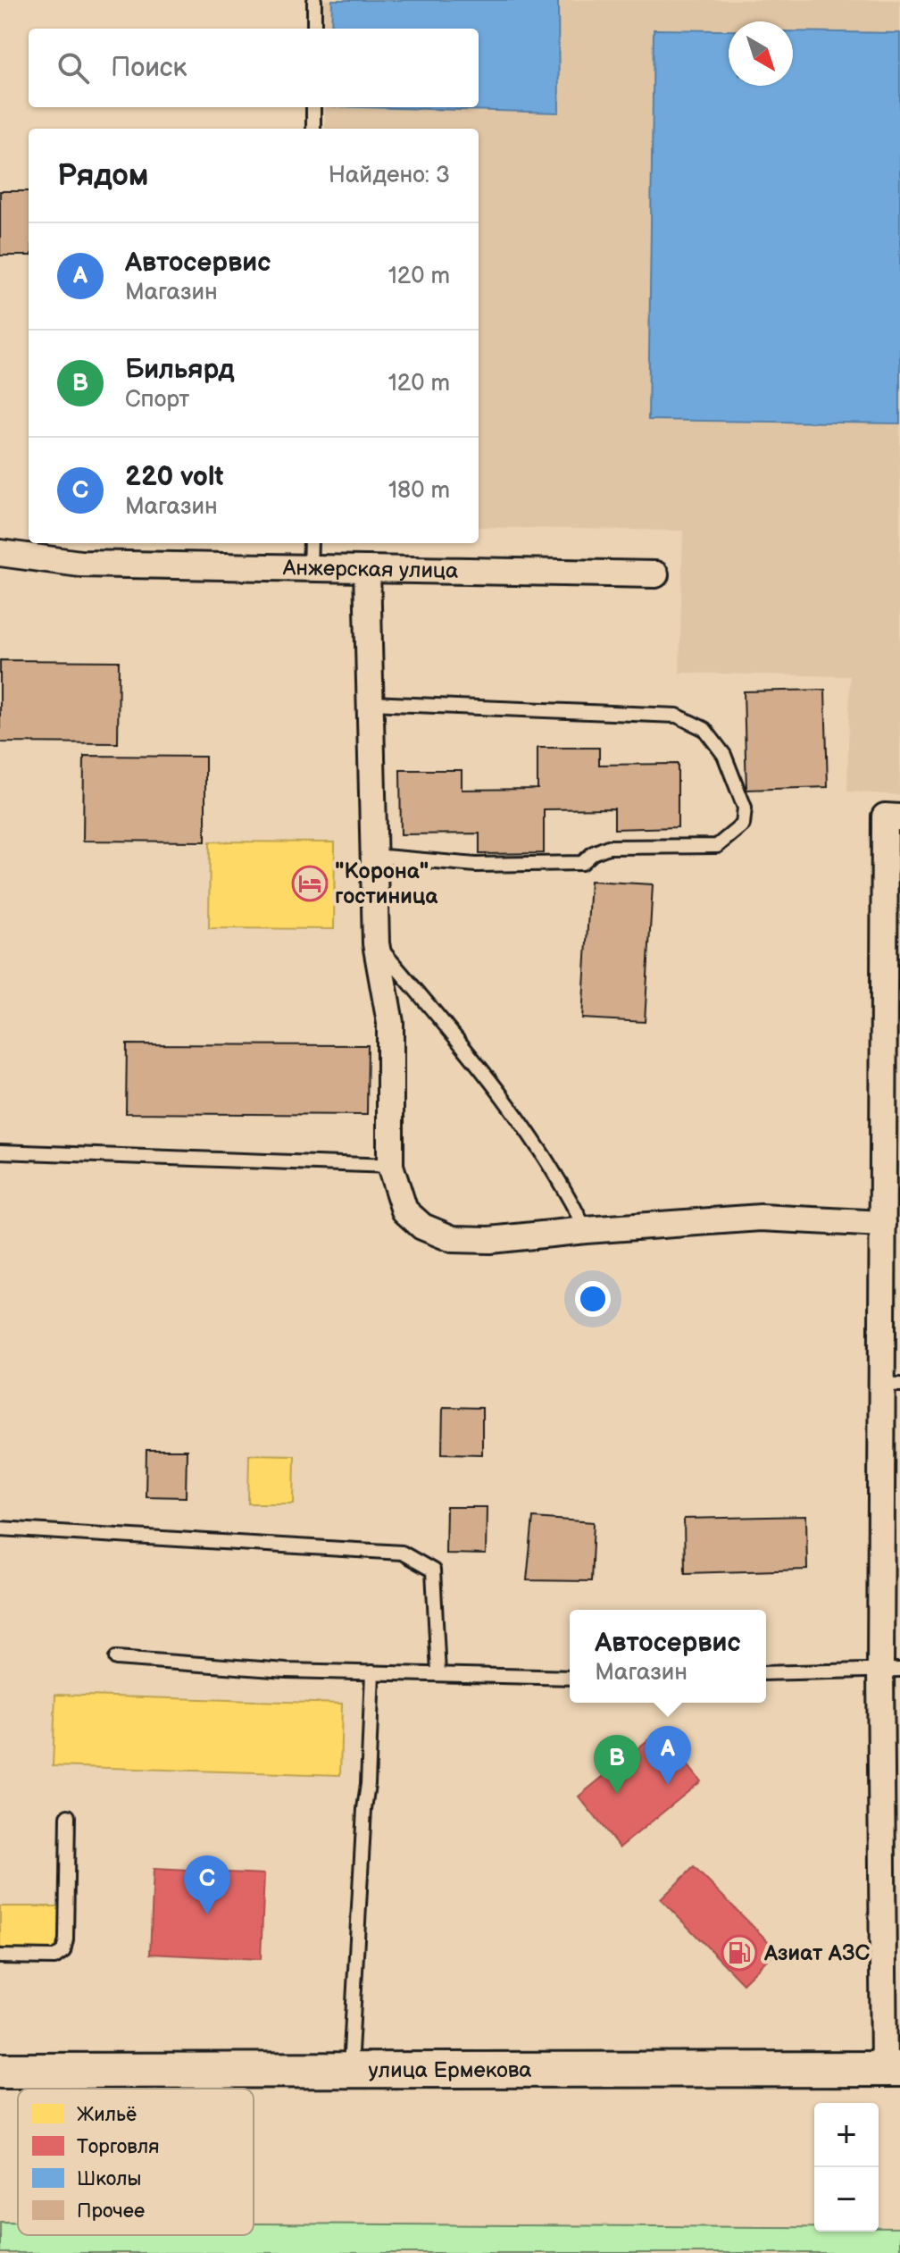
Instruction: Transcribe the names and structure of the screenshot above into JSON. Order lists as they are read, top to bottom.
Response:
{
  "streets": {
    "main road": ["улица Ермекова"],
    "street": ["Анжерская улица"]
  },
  "places": {
    "hotel": ["\"Корона\" гостиница"],
    "fuel station": ["Азиат АЗС"]
  },
  "legend": [
    "Жильё",
    "Торговля",
    "Школы",
    "Прочее"
  ],
  "north": "bottom right",
  "page": {
    "search": "Поиск",
    "heading": ["Рядом", "Найдено: 3"],
    "list": [
      {
        "mark": "A",
        "name": "Автосервис",
        "note": "Магазин",
        "value": "120 m"
      },
      {
        "mark": "B",
        "name": "Бильярд",
        "note": "Спорт",
        "value": "120 m"
      },
      {
        "mark": "C",
        "name": "220 volt",
        "note": "Магазин",
        "value": "180 m"
      }
    ],
    "popup": ["Автосервис", "Магазин"],
    "pins": ["A", "B", "C"],
    "map_buttons": ["+", "−"]
  }
}
